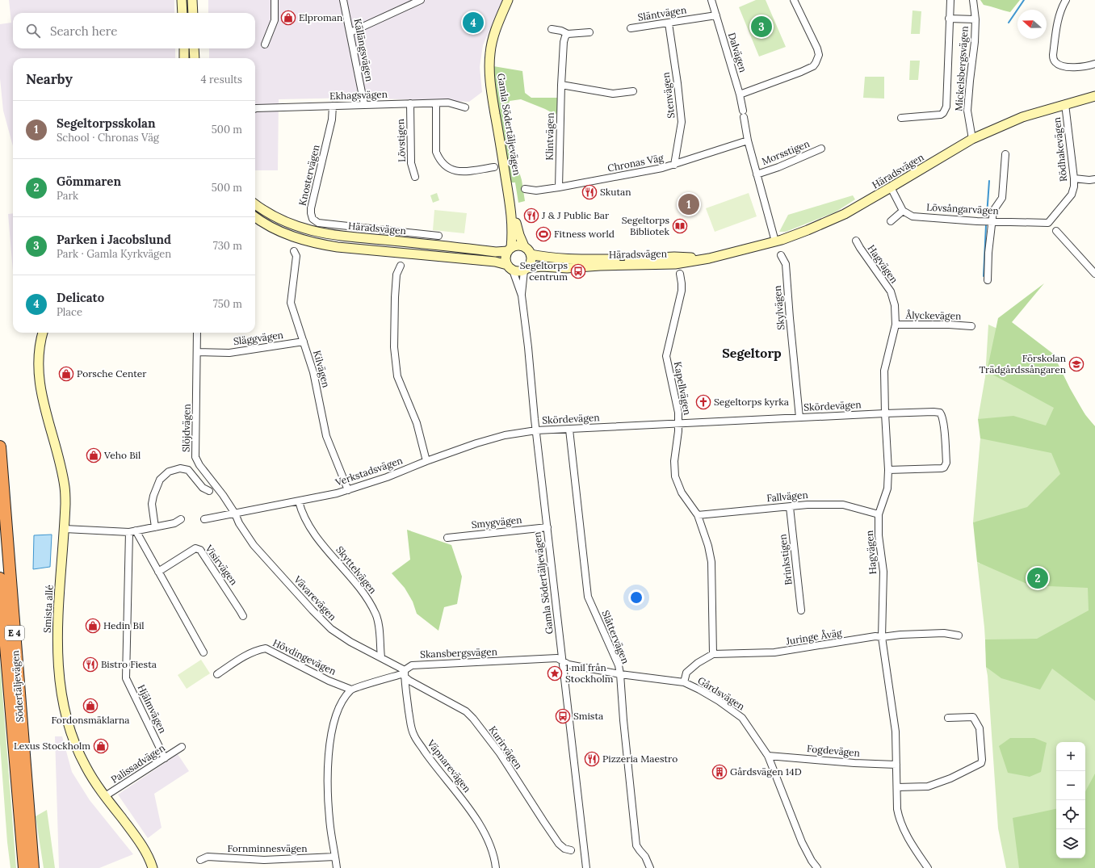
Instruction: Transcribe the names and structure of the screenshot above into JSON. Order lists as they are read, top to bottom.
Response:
{
  "streets": {
    "highway": ["E 4", "Södertäljevägen"],
    "street": [
      "Släntvägen",
      "Källängsvägen",
      "Dalvägen",
      "Mickelsbergsvägen",
      "Ekhagsvägen",
      "Stenvägen",
      "Gamla Södertäljevägen",
      "Klintvägen",
      "Lövstigen",
      "Rödhakevägen",
      "Morsstigen",
      "Chronas Väg",
      "Häradsvägen",
      "Knostervägen",
      "Lövsångarvägen",
      "Hagvägen",
      "Skylvägen",
      "Ålyckevägen",
      "Släggvägen",
      "Kilvägen",
      "Kapellvägen",
      "Skördevägen",
      "Slöjdvägen",
      "Verkstadsvägen",
      "Fallvägen",
      "Smygvägen",
      "Brinkstigen",
      "Visirvägen",
      "Skyttelvägen",
      "Vävarevägen",
      "Smista allé",
      "Slåttervägen",
      "Juringe Åväg",
      "Skansbergsvägen",
      "Hövdingevägen",
      "Gårdsvägen",
      "Hjälmvägen",
      "Kurirvägen",
      "Fogdevägen",
      "Palissadvägen",
      "Väpnarevägen",
      "Fornminnesvägen"
    ]
  },
  "crossings": [
    ["Släntvägen", "Dalvägen"],
    ["Släntvägen", "Stenvägen"],
    ["Källängsvägen", "Ekhagsvägen"],
    ["Dalvägen", "Chronas Väg"],
    ["Mickelsbergsvägen", "Häradsvägen"],
    ["Ekhagsvägen", "Lövstigen"],
    ["Ekhagsvägen", "Knostervägen"],
    ["Stenvägen", "Chronas Väg"],
    ["Gamla Södertäljevägen", "Häradsvägen"],
    ["Gamla Södertäljevägen", "Skördevägen"],
    ["Gamla Södertäljevägen", "Verkstadsvägen"],
    ["Gamla Södertäljevägen", "Smygvägen"],
    ["Gamla Södertäljevägen", "Skansbergsvägen"],
    ["Gamla Södertäljevägen", "Gårdsvägen"],
    ["Klintvägen", "Chronas Väg"],
    ["Rödhakevägen", "Häradsvägen"],
    ["Rödhakevägen", "Lövsångarvägen"],
    ["Hagvägen", "Ålyckevägen"],
    ["Hagvägen", "Skördevägen"],
    ["Hagvägen", "Fallvägen"],
    ["Hagvägen", "Juringe Åväg"],
    ["Hagvägen", "Fogdevägen"],
    ["Skylvägen", "Skördevägen"],
    ["Släggvägen", "Kilvägen"],
    ["Släggvägen", "Slöjdvägen"],
    ["Kilvägen", "Verkstadsvägen"],
    ["Kapellvägen", "Skördevägen"],
    ["Kapellvägen", "Fallvägen"],
    ["Kapellvägen", "Juringe Åväg"],
    ["Skördevägen", "Verkstadsvägen"],
    ["Skördevägen", "Slåttervägen"],
    ["Slöjdvägen", "Verkstadsvägen"],
    ["Slöjdvägen", "Vävarevägen"],
    ["Verkstadsvägen", "Skyttelvägen"],
    ["Verkstadsvägen", "Vävarevägen"],
    ["Fallvägen", "Brinkstigen"],
    ["Skyttelvägen", "Vävarevägen"],
    ["Vävarevägen", "Skansbergsvägen"],
    ["Vävarevägen", "Kurirvägen"],
    ["Vävarevägen", "Väpnarevägen"],
    ["Smista allé", "Palissadvägen"],
    ["Slåttervägen", "Gårdsvägen"],
    ["Juringe Åväg", "Gårdsvägen"],
    ["Skansbergsvägen", "Hövdingevägen"],
    ["Skansbergsvägen", "Gårdsvägen"],
    ["Skansbergsvägen", "Kurirvägen"],
    ["Skansbergsvägen", "Väpnarevägen"],
    ["Gårdsvägen", "Fogdevägen"],
    ["Hjälmvägen", "Palissadvägen"],
    ["Kurirvägen", "Väpnarevägen"]
  ],
  "districts": ["Segeltorp"],
  "places": {
    "shop": [
      "Elproman",
      "Porsche Center",
      "Veho Bil",
      "Hedin Bil",
      "Fordonsmäklarna",
      "Lexus Stockholm"
    ],
    "restaurant": [
      "Skutan",
      "J & J Public Bar",
      "Bistro Fiesta",
      "Pizzeria Maestro"
    ],
    "library": ["Segeltorps Bibliotek"],
    "sports": ["Fitness world"],
    "bus stop": ["Segeltorps centrum", "Smista"],
    "school or university": ["Förskolan Trädgårdssångaren"],
    "church": ["Segeltorps kyrka"],
    "place": ["1 mil från Stockholm"],
    "building": ["Gårdsvägen 14D"]
  },
  "north": "left",
  "page": {
    "pins": [
      "4",
      "3",
      "1",
      "2"
    ],
    "search": "Search here",
    "heading": ["Nearby", "4 results"],
    "list": [
      {
        "mark": "1",
        "name": "Segeltorpsskolan",
        "note": "School · Chronas Väg",
        "value": "500 m"
      },
      {
        "mark": "2",
        "name": "Gömmaren",
        "note": "Park",
        "value": "500 m"
      },
      {
        "mark": "3",
        "name": "Parken i Jacobslund",
        "note": "Park · Gamla Kyrkvägen",
        "value": "730 m"
      },
      {
        "mark": "4",
        "name": "Delicato",
        "note": "Place",
        "value": "750 m"
      }
    ],
    "map_buttons": ["+", "−"]
  }
}
